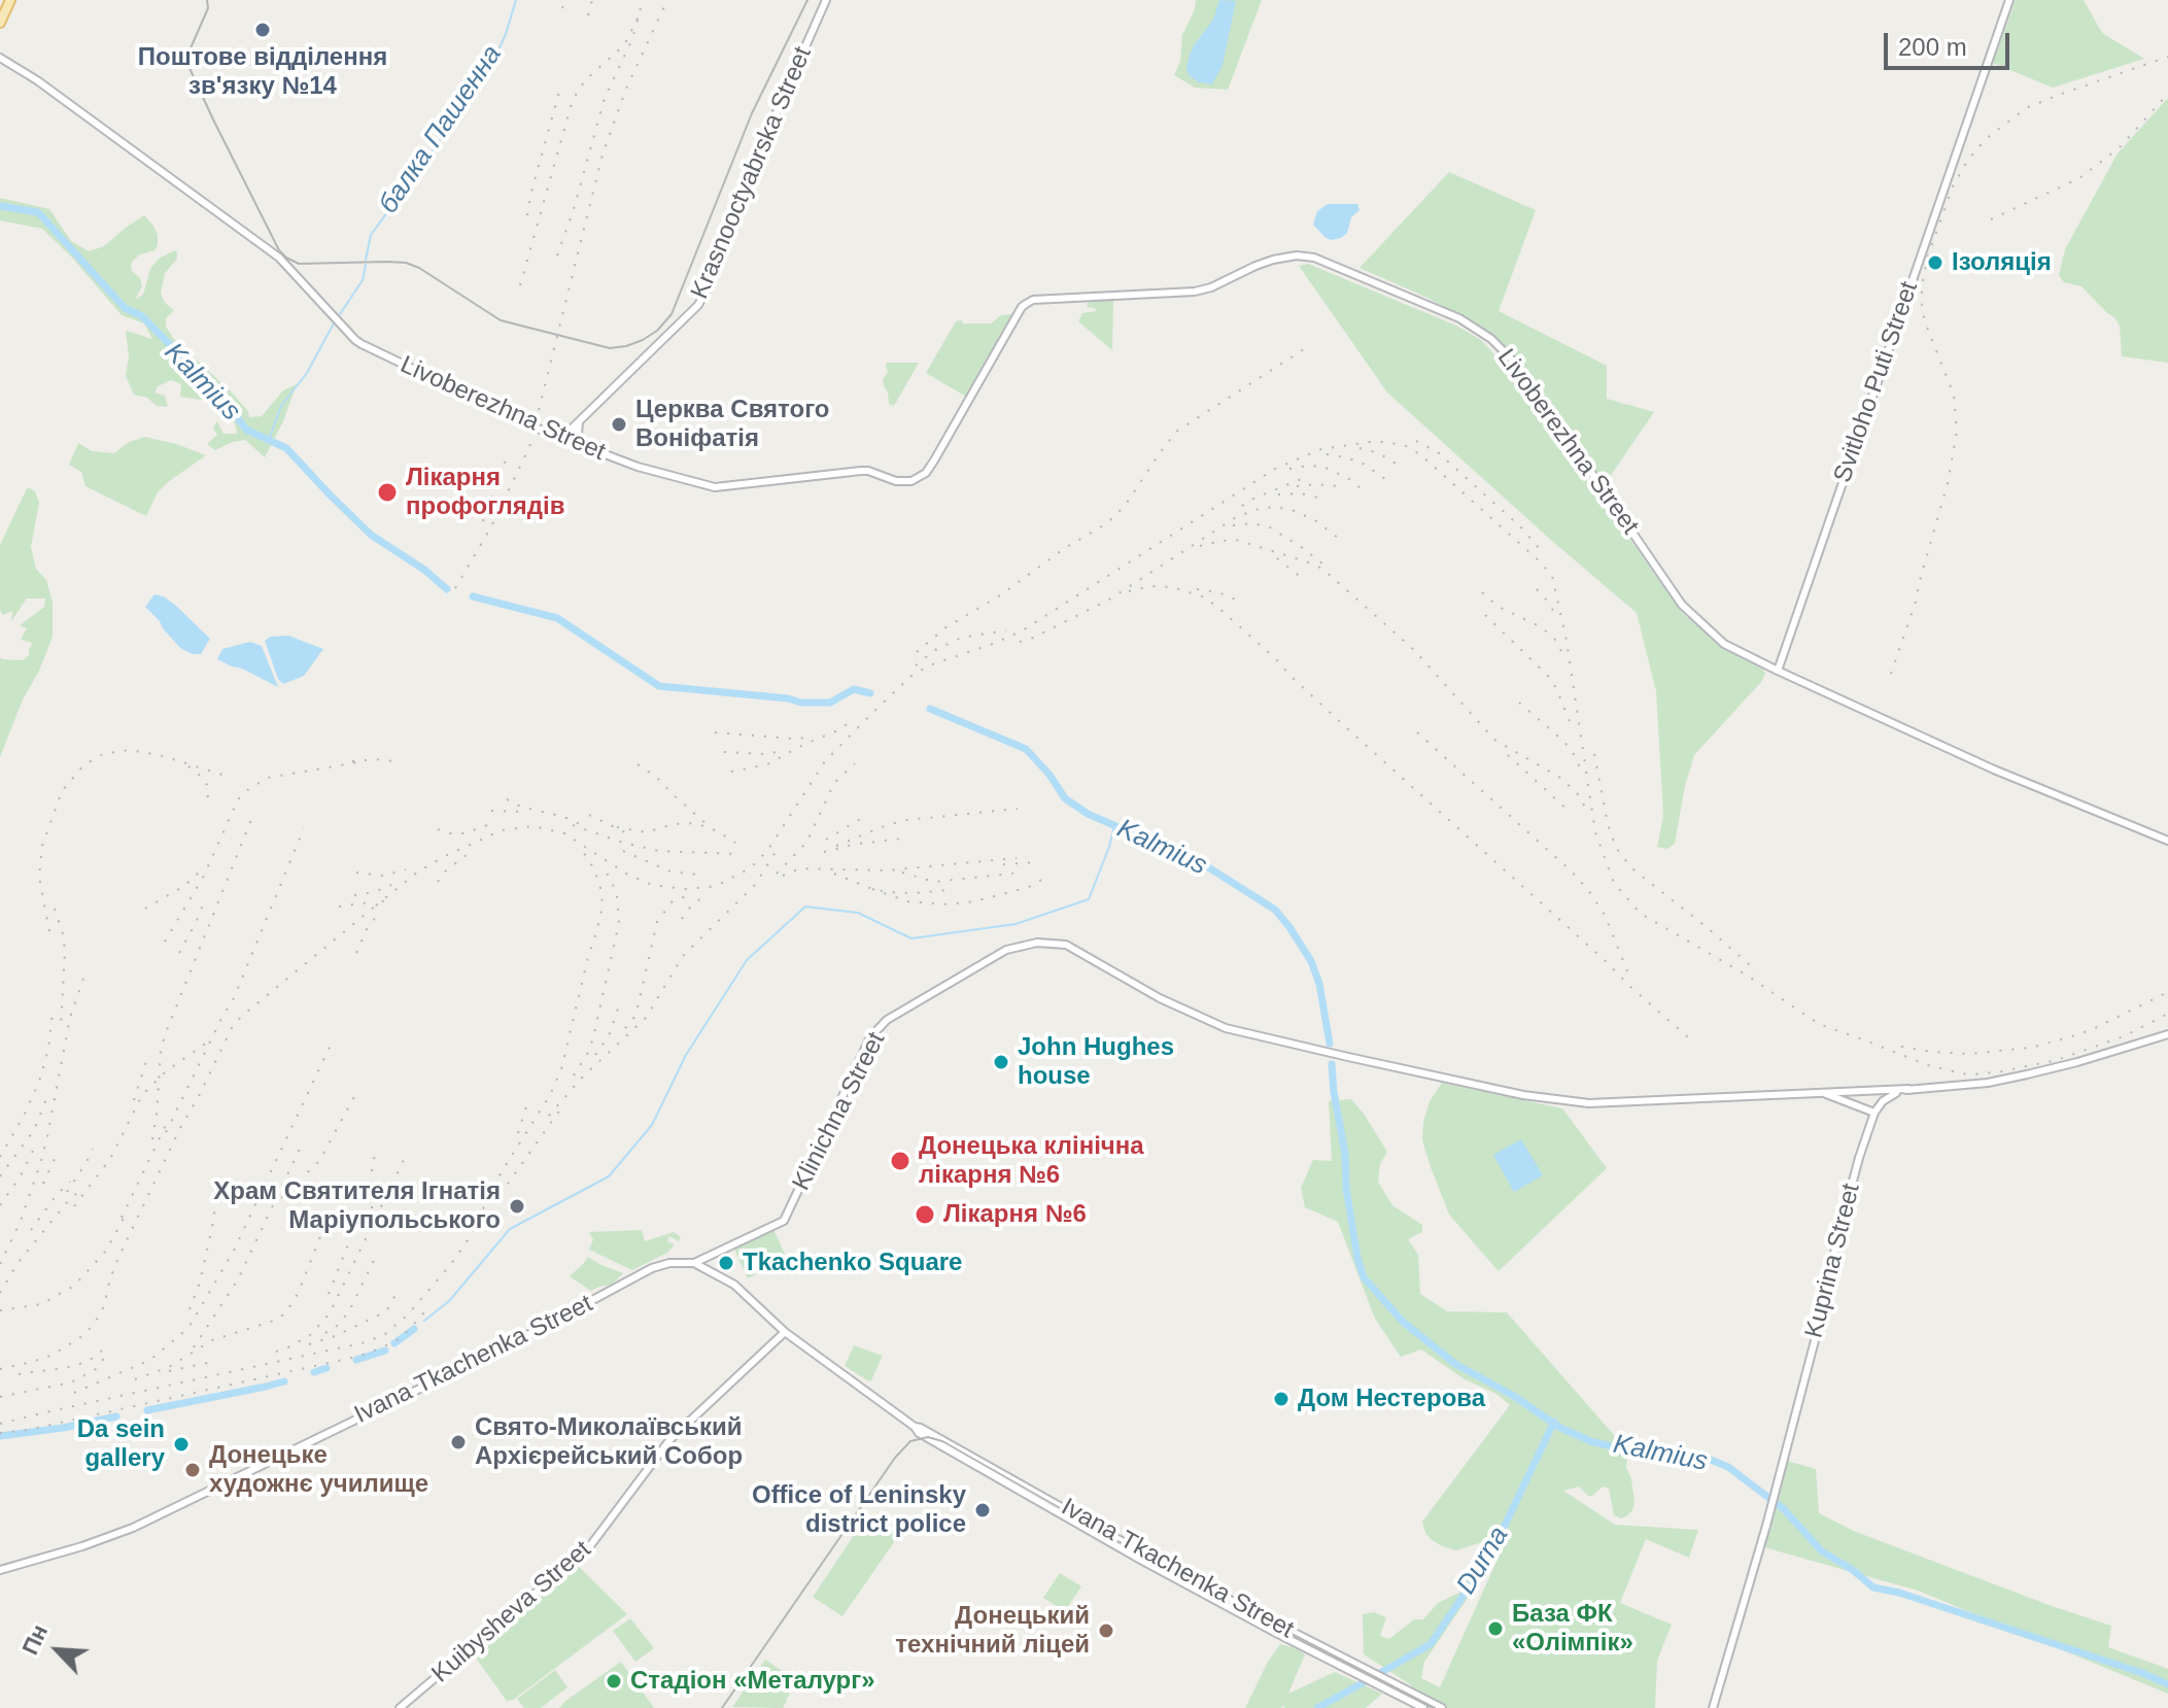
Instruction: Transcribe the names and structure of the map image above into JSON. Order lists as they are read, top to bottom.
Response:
{
  "streets": {
    "main road": [
      "Krasnooctyabrska Street",
      "Svitloho Puti Street",
      "Livoberezhna Street",
      "Klinichna Street",
      "Kuprina Street",
      "Ivana Tkachenka Street",
      "Kuibysheva Street"
    ]
  },
  "crossings": [
    ["Krasnooctyabrska Street", "Livoberezhna Street"],
    ["Svitloho Puti Street", "Livoberezhna Street"],
    ["Klinichna Street", "Ivana Tkachenka Street"],
    ["Ivana Tkachenka Street", "Kuibysheva Street"]
  ],
  "water": ["балка Пашенна", "Kalmius", "Durna"],
  "places": [
    "Поштове відділення зв'язку №14",
    "Ізоляція",
    "Церква Святого Воніфатія",
    "Лікарня профоглядів",
    "John Hughes house",
    "Донецька клінічна лікарня №6",
    "Храм Святителя Ігнатія Маріупольського",
    "Лікарня №6",
    "Tkachenko Square",
    "Дом Нестерова",
    "Свято-Миколаївський Архієрейський Собор",
    "Da sein gallery",
    "Донецьке художнє училище",
    "Office of Leninsky district police",
    "База ФК «Олімпік»",
    "Донецький технічний ліцей",
    "Стадіон «Металург»"
  ],
  "scale_bar": "200 m",
  "north": "top left"
}
